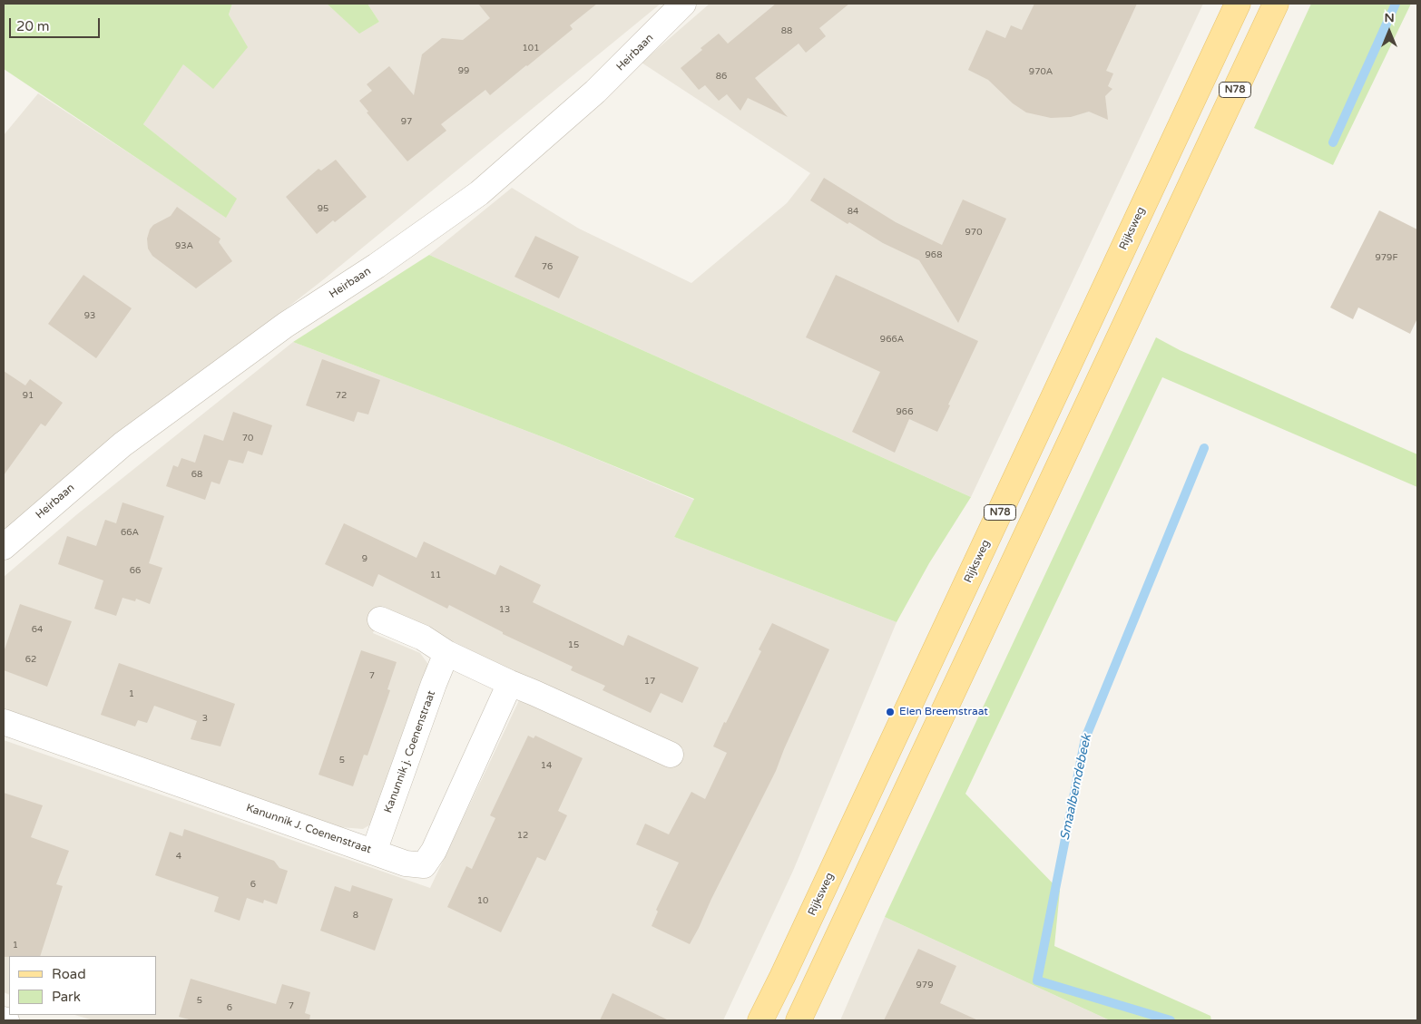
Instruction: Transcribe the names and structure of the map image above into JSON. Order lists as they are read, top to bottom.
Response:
{
  "streets": {
    "main road": ["N78", "Rijksweg"],
    "street": ["Heirbaan", "Kanunnik j. Coenenstraat", "Kanunnik J. Coenenstraat"]
  },
  "crossings": [
    ["Kanunnik j. Coenenstraat", "Kanunnik J. Coenenstraat"]
  ],
  "water": ["Smaalbemdebeek"],
  "places": ["Elen Breemstraat"],
  "house_numbers": [
    "88",
    "101",
    "99",
    "970A",
    "86",
    "97",
    "95",
    "84",
    "970",
    "93A",
    "968",
    "979F",
    "76",
    "93",
    "966A",
    "91",
    "72",
    "966",
    "70",
    "68",
    "66A",
    "9",
    "66",
    "11",
    "13",
    "64",
    "15",
    "62",
    "7",
    "17",
    "1",
    "3",
    "5",
    "14",
    "12",
    "4",
    "6",
    "10",
    "8",
    "1",
    "979",
    "5",
    "7",
    "6"
  ],
  "legend": ["Road", "Park"],
  "scale_bar": "20 m",
  "north": "top"
}
